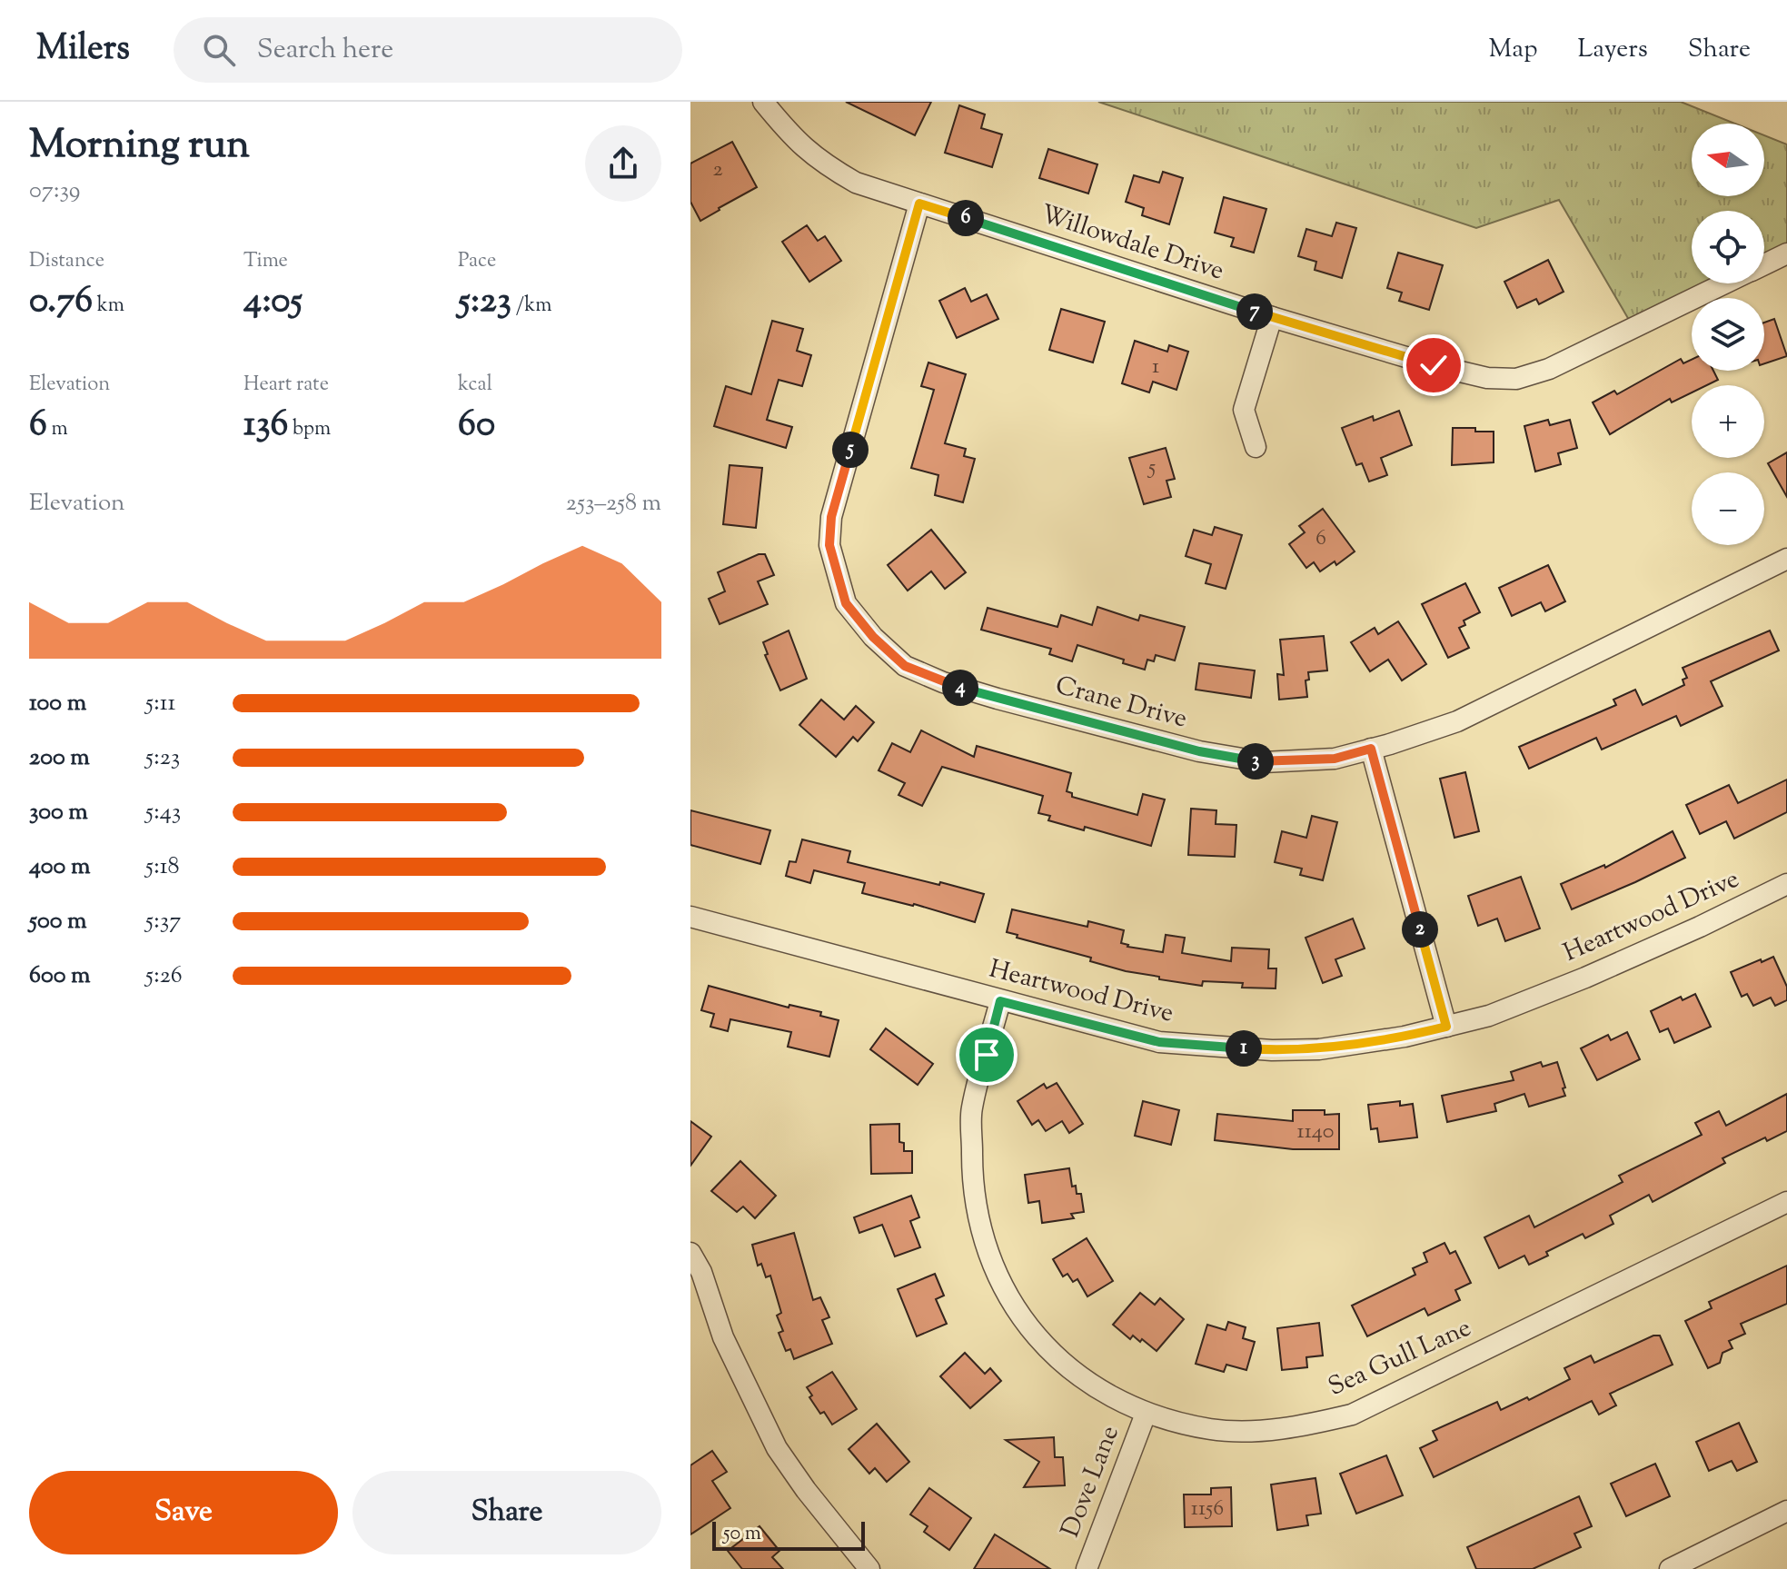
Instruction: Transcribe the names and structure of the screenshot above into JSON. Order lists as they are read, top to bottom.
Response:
{
  "streets": {
    "street": [
      "Willowdale Drive",
      "Crane Drive",
      "Heartwood Drive",
      "Sea Gull Lane",
      "Dove Lane"
    ]
  },
  "crossings": [
    ["Willowdale Drive", "Crane Drive"],
    ["Heartwood Drive", "Sea Gull Lane"],
    ["Sea Gull Lane", "Dove Lane"]
  ],
  "house_numbers": [
    "2",
    "1",
    "5",
    "6",
    "1140",
    "1156"
  ],
  "scale_bar": "50 m",
  "north": "left",
  "page": {
    "header": "Milers",
    "search": "Search here",
    "nav": ["Map", "Layers", "Share"],
    "heading": ["Morning run", "07:39"],
    "map_buttons": ["+", "−"],
    "pins": [
      "6",
      "7",
      "5",
      "4",
      "3",
      "2",
      "1"
    ],
    "stats": [
      ["Distance", "0.76 km"],
      ["Time", "4:05"],
      ["Pace", "5:23 /km"],
      ["Elevation", "6 m"],
      ["Heart rate", "136 bpm"],
      ["kcal", "60"]
    ],
    "chart": ["Elevation", "253–258 m"],
    "list": [
      {
        "name": "100 m",
        "note": "5:11"
      },
      {
        "name": "200 m",
        "note": "5:23"
      },
      {
        "name": "300 m",
        "note": "5:43"
      },
      {
        "name": "400 m",
        "note": "5:18"
      },
      {
        "name": "500 m",
        "note": "5:37"
      },
      {
        "name": "600 m",
        "note": "5:26"
      }
    ],
    "buttons": ["Save", "Share"],
    "scale": "50 m"
  }
}
